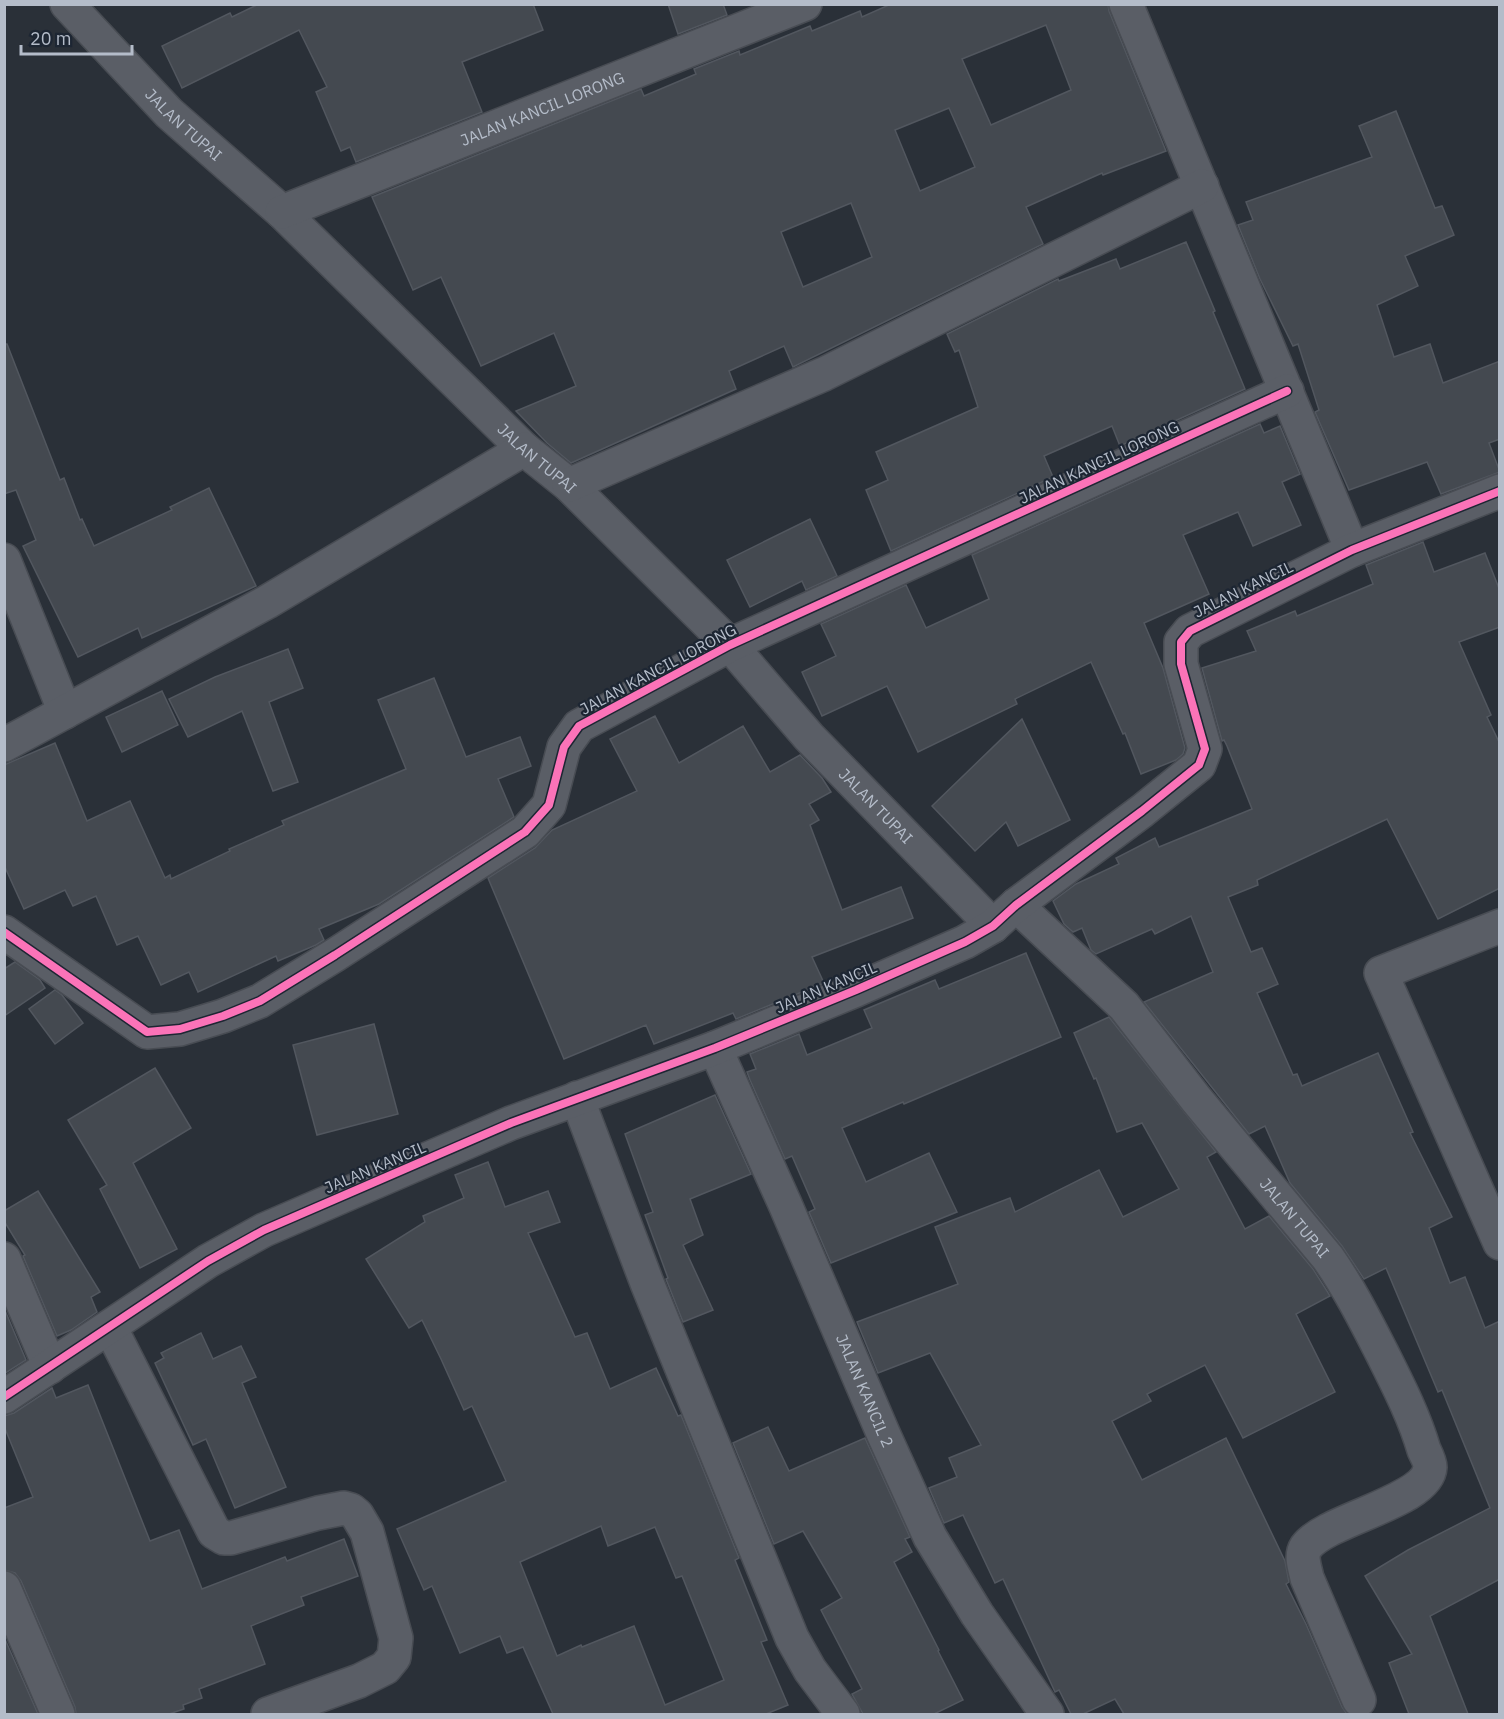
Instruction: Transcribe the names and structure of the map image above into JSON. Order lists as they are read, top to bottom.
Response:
{
  "streets": {
    "street": [
      "JALAN KANCIL LORONG",
      "JALAN TUPAI",
      "JALAN KANCIL",
      "JALAN KANCIL 2"
    ]
  },
  "crossings": [
    ["JALAN KANCIL LORONG", "JALAN TUPAI"],
    ["JALAN TUPAI", "JALAN KANCIL"],
    ["JALAN KANCIL", "JALAN KANCIL 2"]
  ],
  "scale_bar": "20 m"
}
